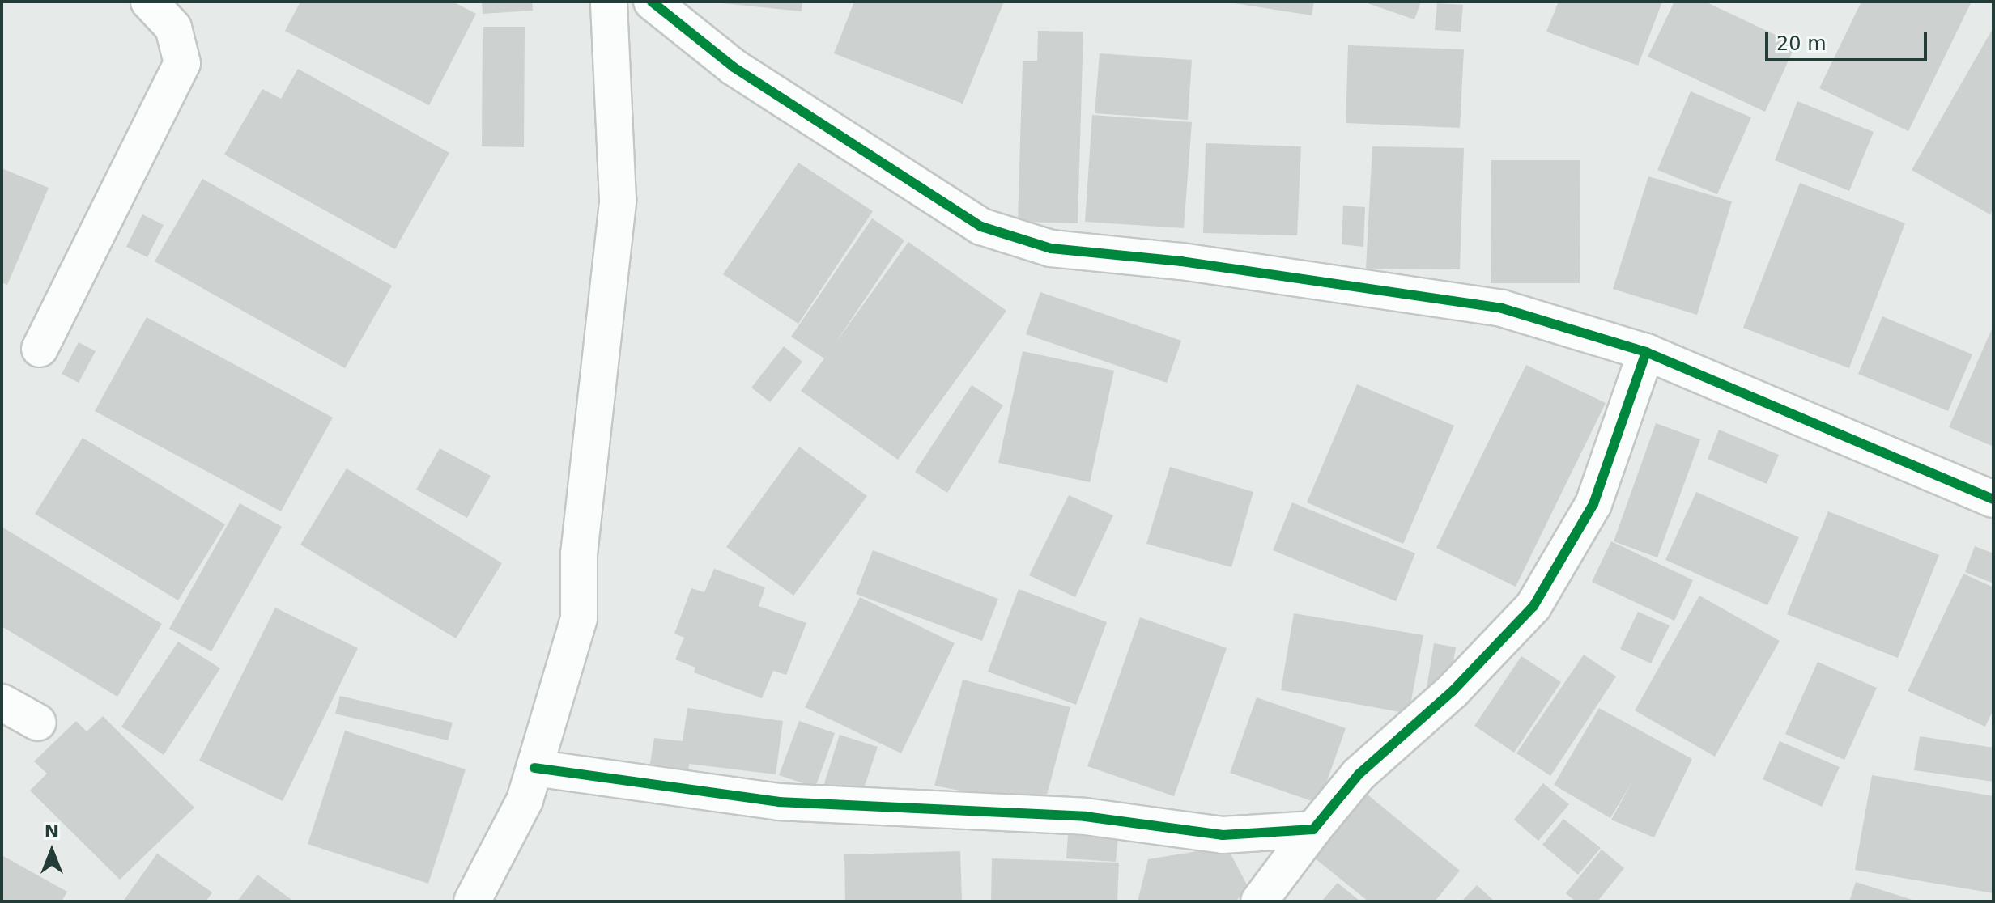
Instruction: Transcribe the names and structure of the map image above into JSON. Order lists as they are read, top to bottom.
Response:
{
  "scale_bar": "20 m",
  "north": "top"
}
